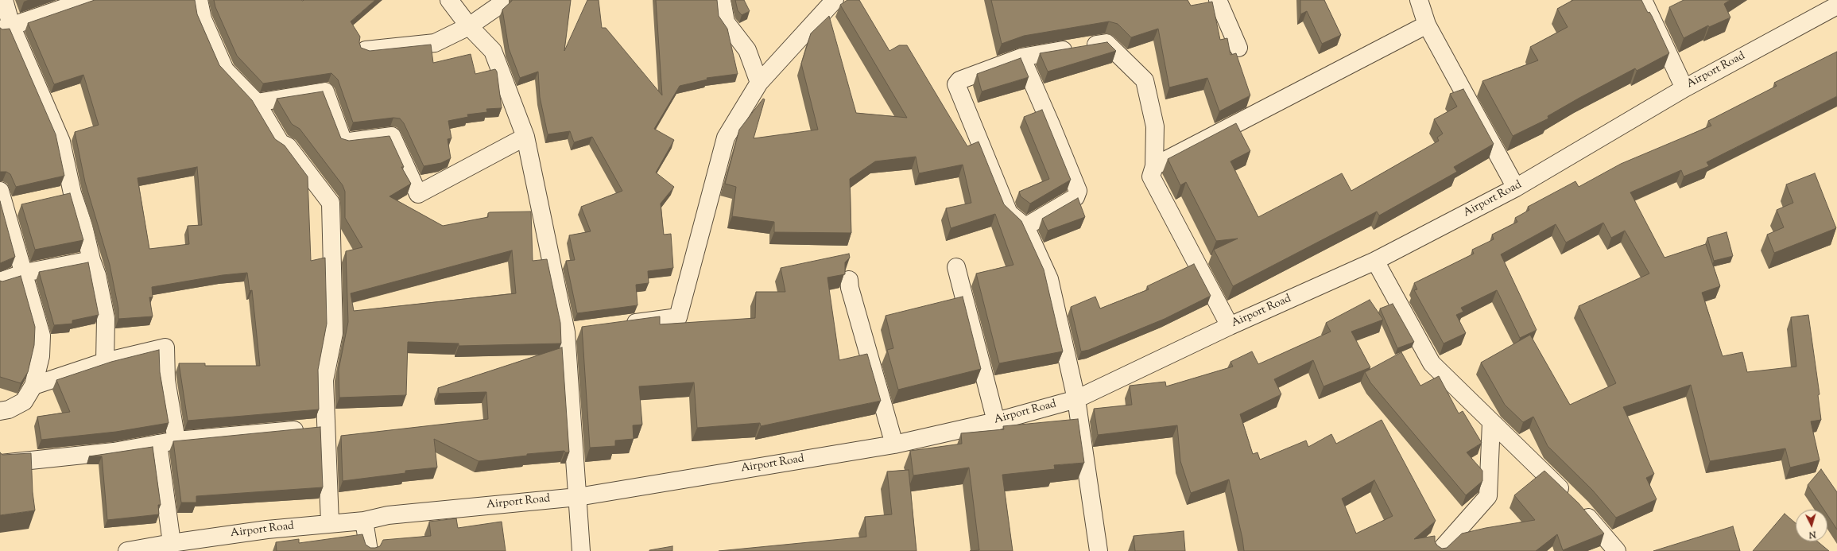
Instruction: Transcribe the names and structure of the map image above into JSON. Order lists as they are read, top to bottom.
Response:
{
  "streets": {
    "street": ["Airport Road"]
  },
  "north": "bottom"
}
